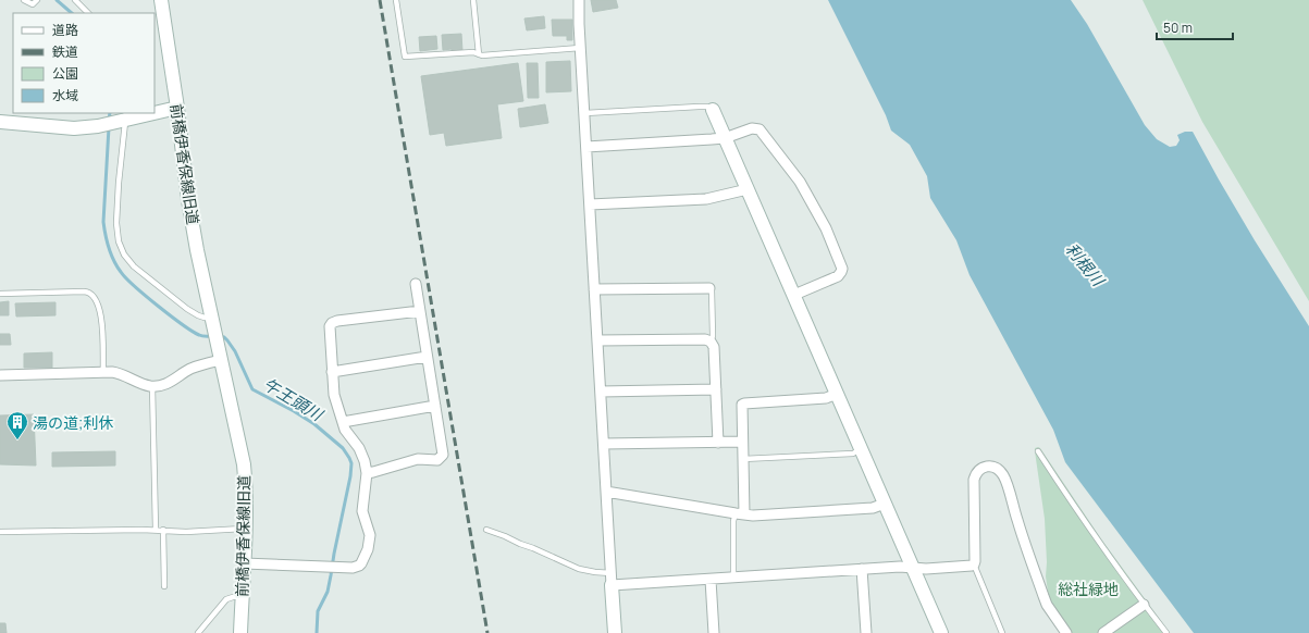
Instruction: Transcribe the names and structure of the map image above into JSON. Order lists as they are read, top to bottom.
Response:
{
  "streets": {
    "street": ["前橋伊香保線旧道"]
  },
  "water": ["利根川", "午王頭川"],
  "parks": ["総社緑地"],
  "places": {
    "building": ["湯の道;利休"]
  },
  "legend": [
    "道路",
    "鉄道",
    "公園",
    "水域"
  ],
  "scale_bar": "50 m"
}
